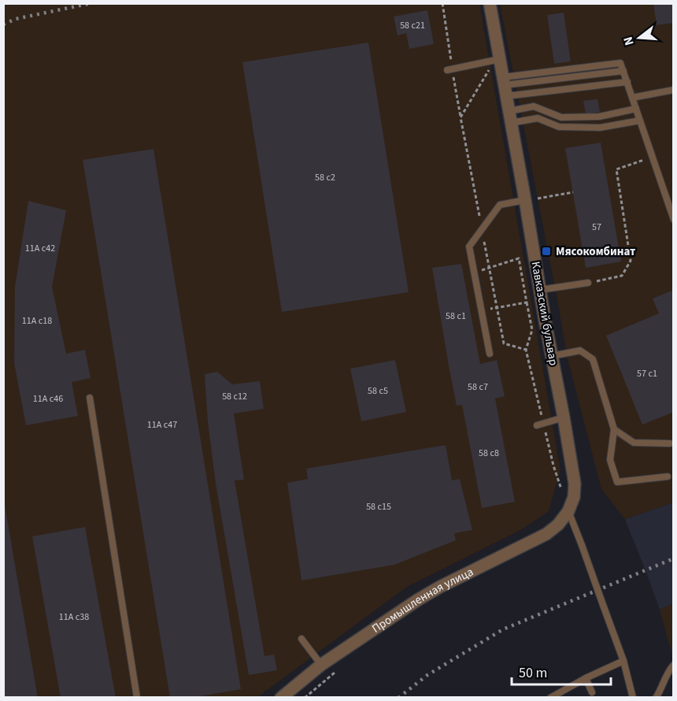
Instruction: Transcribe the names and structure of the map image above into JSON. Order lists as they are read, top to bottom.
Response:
{
  "streets": {
    "street": ["Кавказский бульвар", "Промышленная улица"]
  },
  "crossings": [
    ["Кавказский бульвар", "Промышленная улица"]
  ],
  "places": {
    "transit": ["Мясокомбинат"]
  },
  "house_numbers": [
    "58 с21",
    "58 с2",
    "57",
    "11А с42",
    "58 с1",
    "11А с18",
    "57 с1",
    "58 с7",
    "58 с5",
    "58 с12",
    "11А с46",
    "11А с47",
    "58 с8",
    "58 с15",
    "11А с38"
  ],
  "scale_bar": "50 m",
  "north": "left"
}
